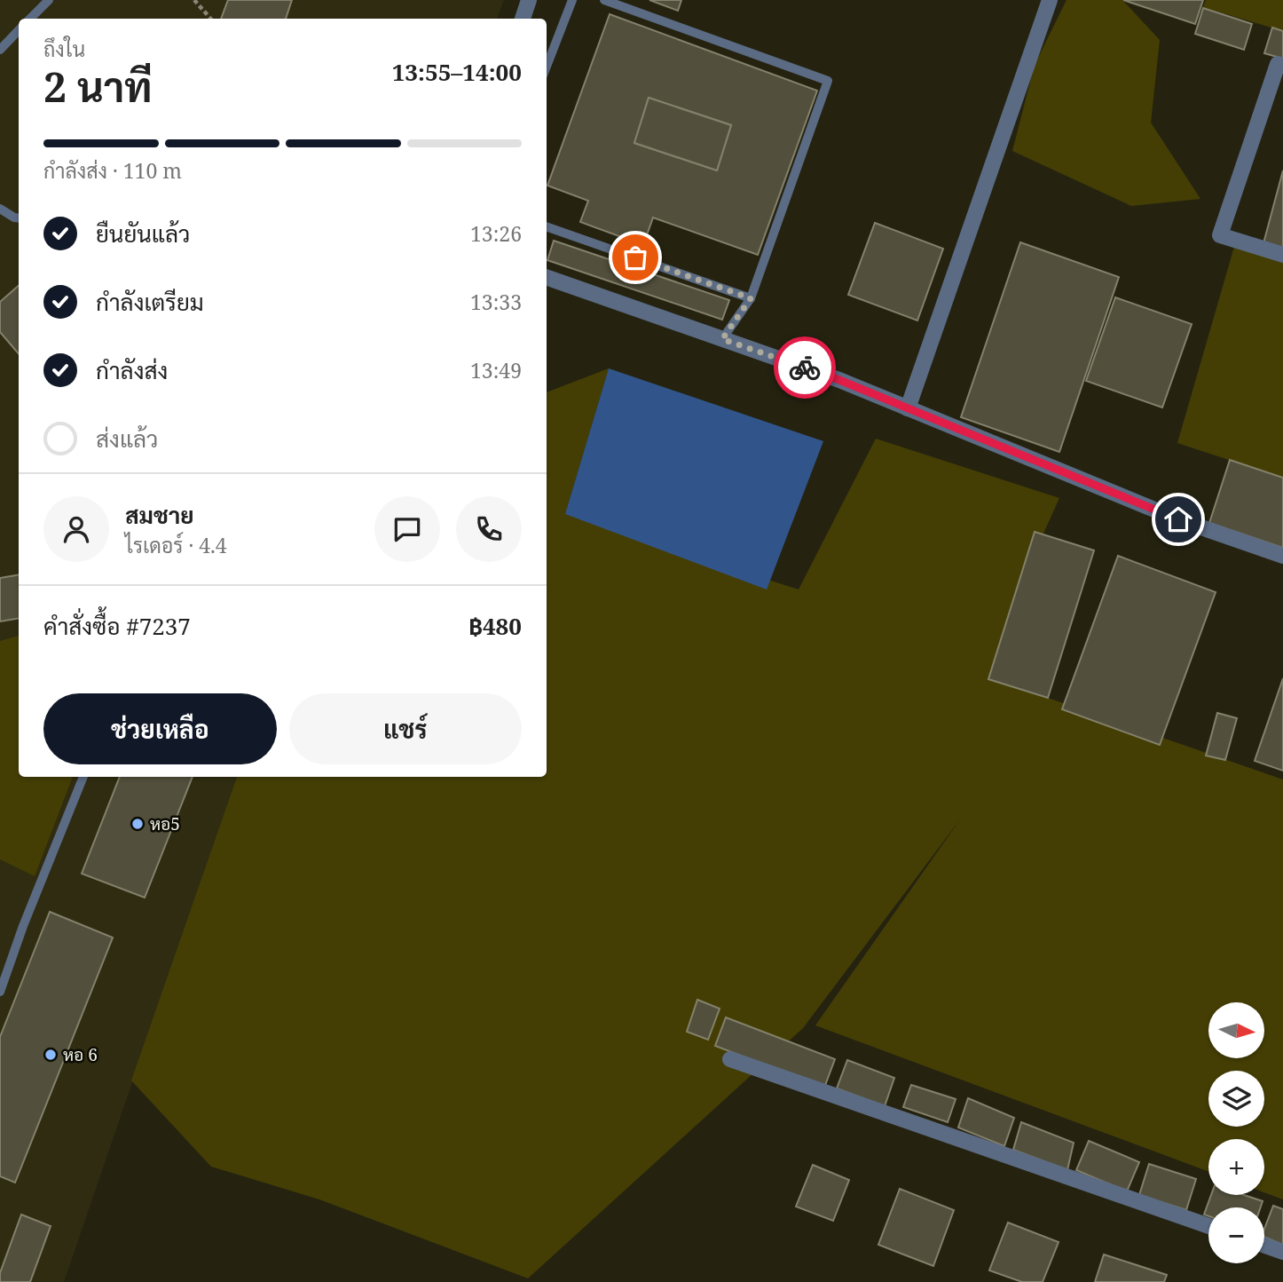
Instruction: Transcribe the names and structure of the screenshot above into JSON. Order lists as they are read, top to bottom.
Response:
{
  "places": ["หอ5", "หอ 6"],
  "north": "right",
  "page": {
    "heading": ["2 นาที", "ถึงใน", "13:55–14:00"],
    "panel": [
      "สมชาย",
      "ไรเดอร์ · 4.4",
      "คำสั่งซื้อ #7237",
      "฿480"
    ],
    "bar": "กำลังส่ง · 110 m",
    "list": [
      ["ยืนยันแล้ว", "13:26"],
      ["กำลังเตรียม", "13:33"],
      ["กำลังส่ง", "13:49"],
      "ส่งแล้ว"
    ],
    "buttons": ["ช่วยเหลือ", "แชร์"],
    "map_buttons": ["+", "−"]
  }
}
